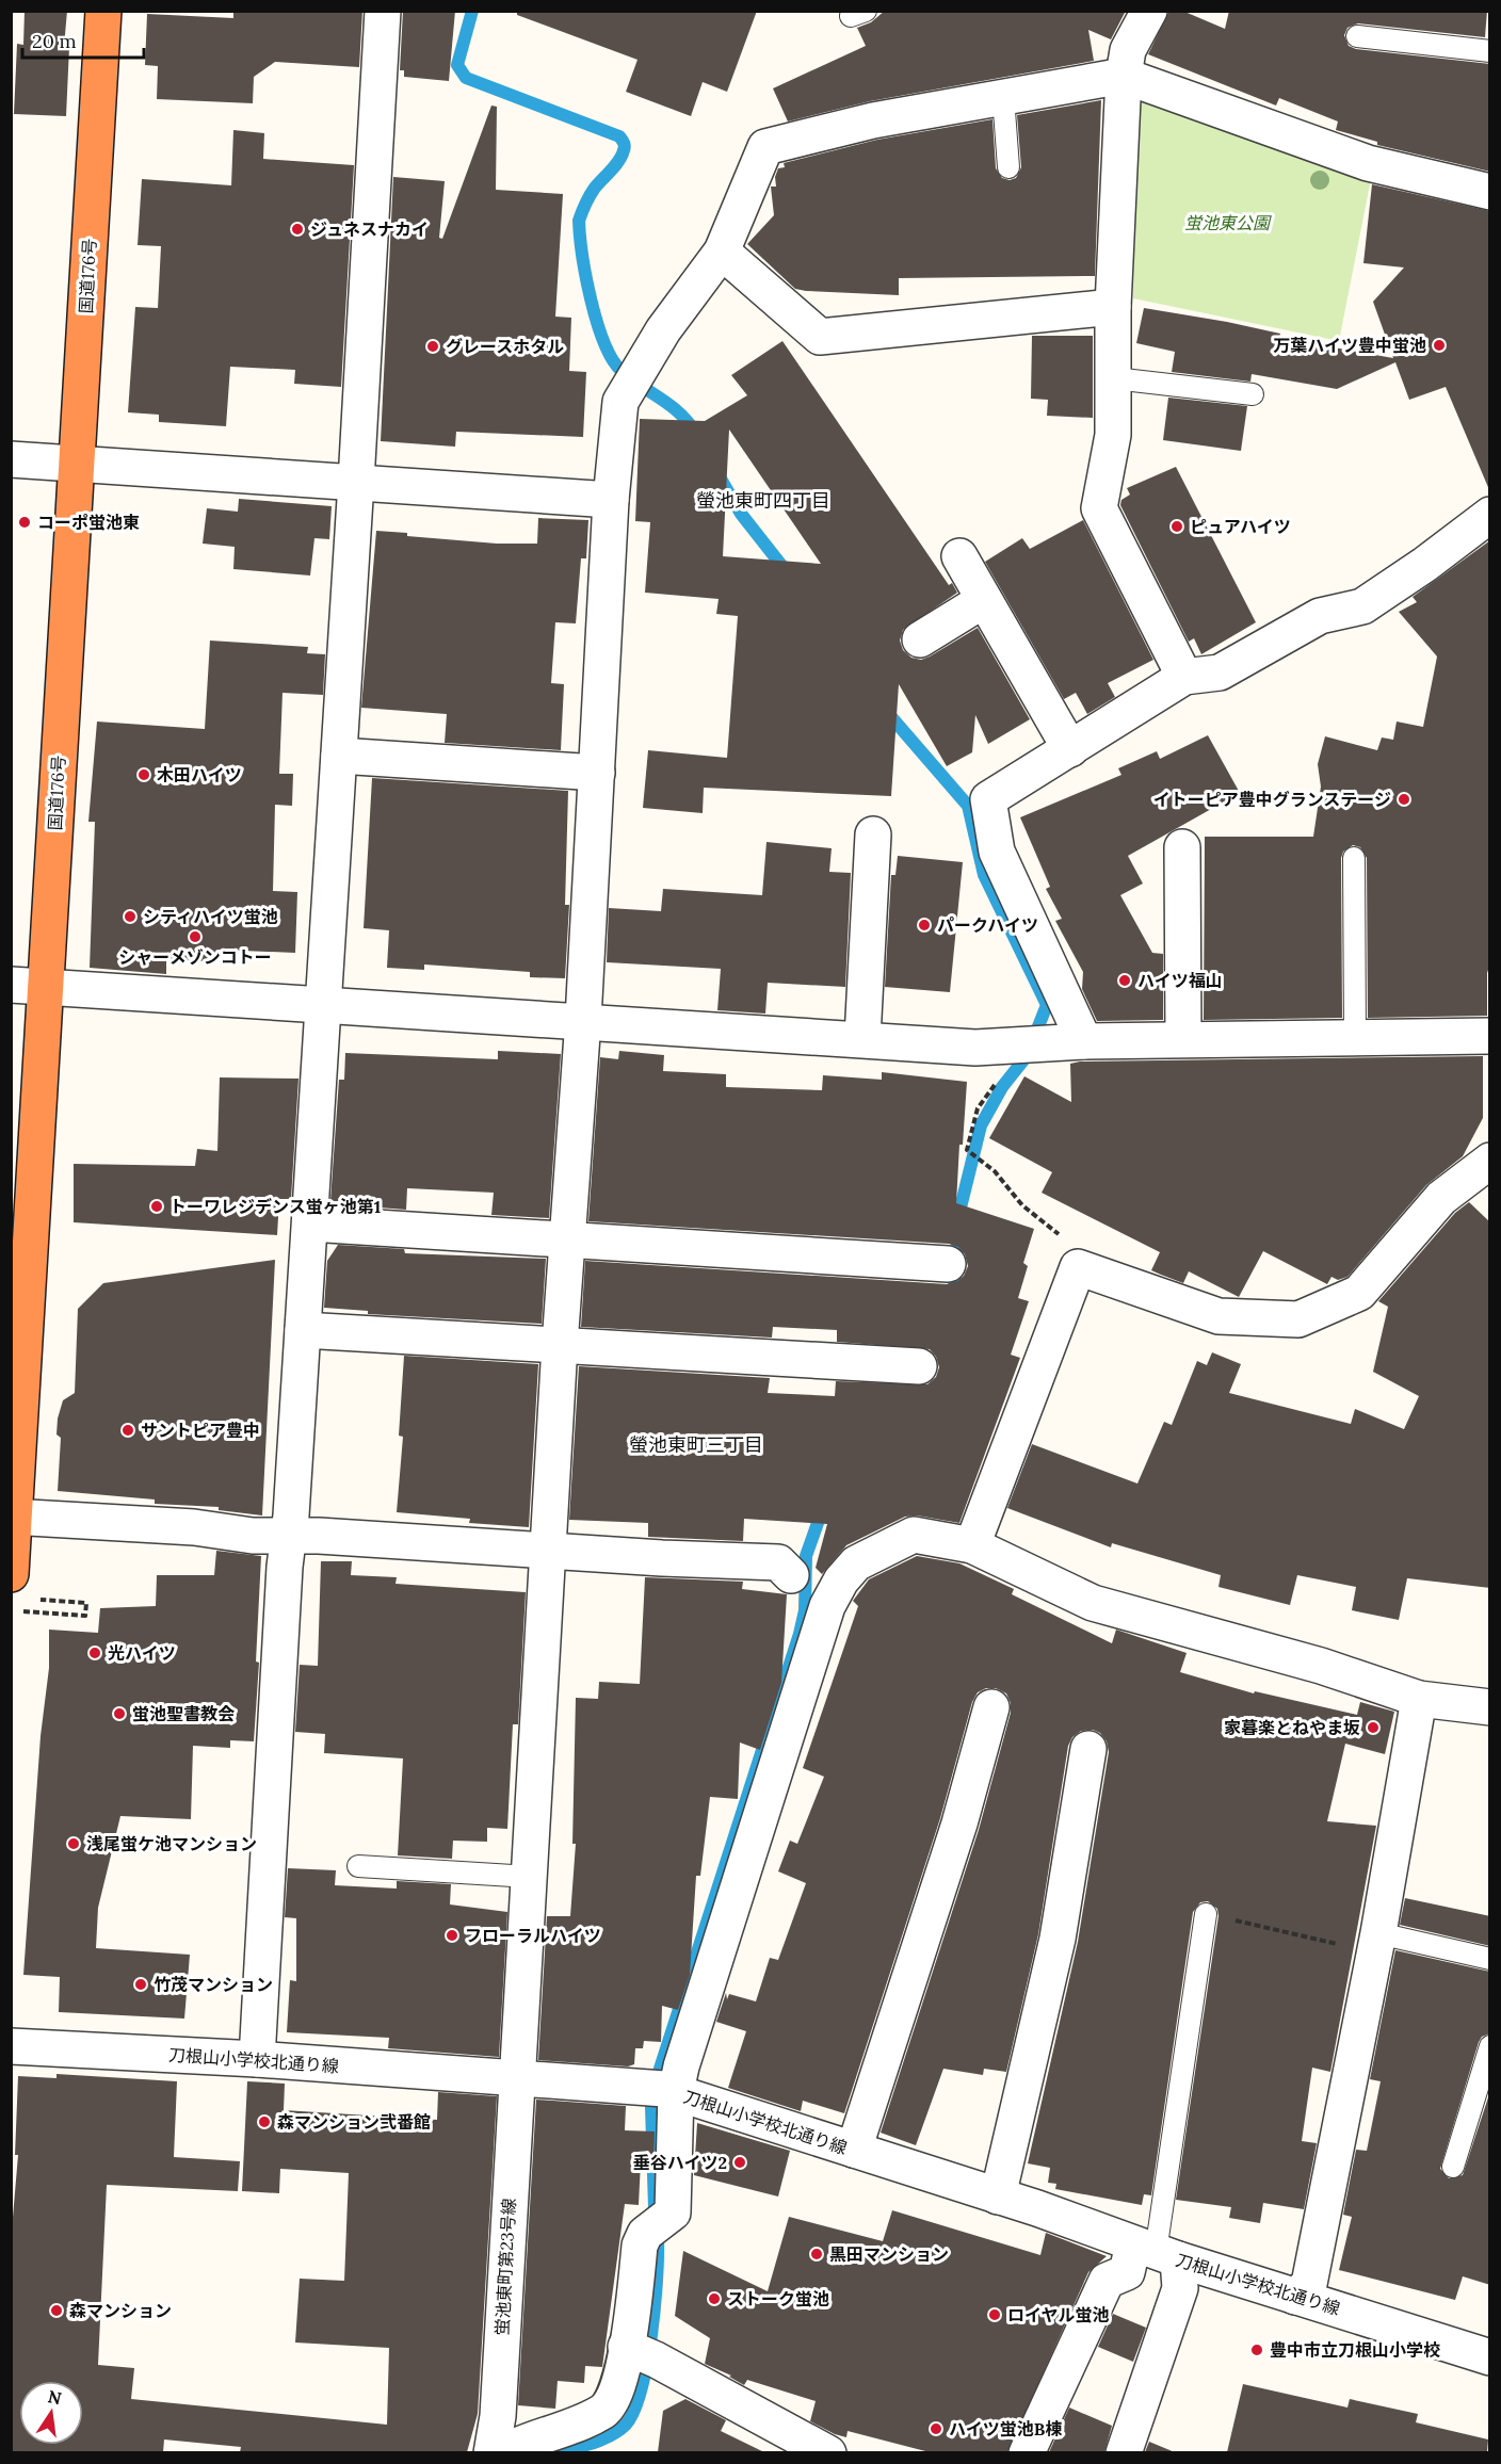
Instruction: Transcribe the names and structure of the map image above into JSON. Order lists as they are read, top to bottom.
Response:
{
  "streets": {
    "highway": ["国道176号"],
    "street": ["刀根山小学校北通り線", "蛍池東町第23号線"]
  },
  "crossings": [
    ["刀根山小学校北通り線", "蛍池東町第23号線"]
  ],
  "districts": ["螢池東町四丁目", "螢池東町三丁目"],
  "parks": ["蛍池東公園"],
  "places": [
    "ジュネスナカイ",
    "万葉ハイツ豊中蛍池",
    "グレースホタル",
    "コーポ蛍池東",
    "ピュアハイツ",
    "木田ハイツ",
    "イトーピア豊中グランステージ",
    "シティハイツ蛍池",
    "パークハイツ",
    "シャーメゾンコトー",
    "ハイツ福山",
    "トーワレジデンス蛍ヶ池第1",
    "サントピア豊中",
    "光ハイツ",
    "蛍池聖書教会",
    "家暮楽とねやま坂",
    "浅尾蛍ケ池マンション",
    "フローラルハイツ",
    "竹茂マンション",
    "森マンション弐番館",
    "垂谷ハイツ2",
    "黒田マンション",
    "ストーク蛍池",
    "森マンション",
    "ロイヤル蛍池",
    "豊中市立刀根山小学校",
    "ハイツ蛍池B棟"
  ],
  "scale_bar": "20 m",
  "north": "top"
}
